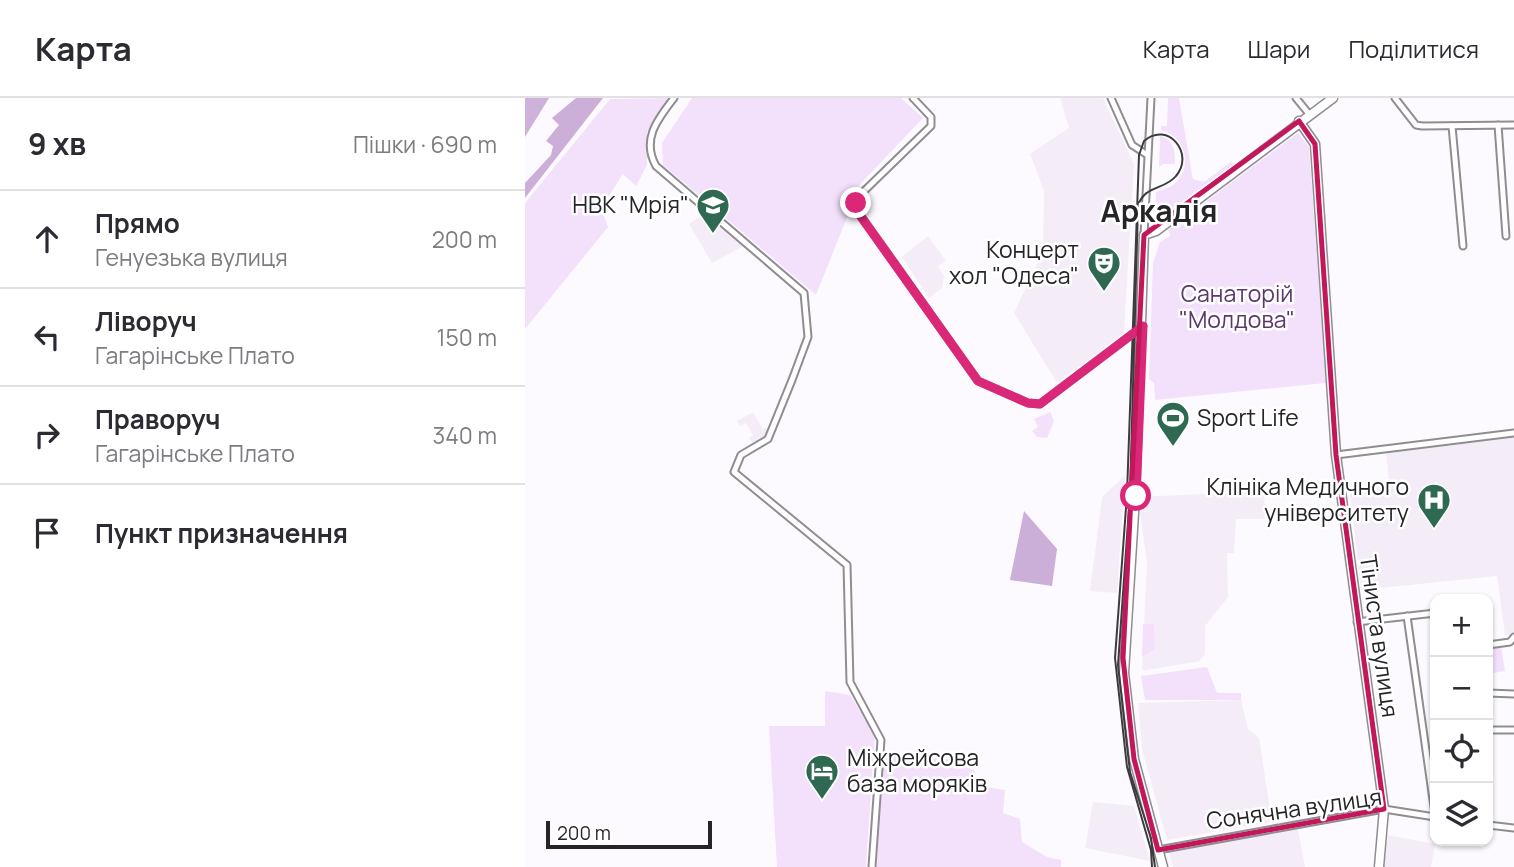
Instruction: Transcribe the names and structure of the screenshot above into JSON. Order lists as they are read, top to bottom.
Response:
{
  "streets": {
    "main road": ["Тіниста вулиця"],
    "street": ["Сонячна вулиця"]
  },
  "crossings": [
    ["Тіниста вулиця", "Сонячна вулиця"]
  ],
  "districts": ["Аркадія"],
  "parks": ["Санаторій \"Молдова\""],
  "places": {
    "school or university": ["НВК \"Мрія\""],
    "theatre": ["Концерт хол \"Одеса\""],
    "sports": ["Sport Life"],
    "hospital": ["Клініка Медичного університету"],
    "hotel": ["Міжрейсова база моряків"]
  },
  "scale_bar": "200 m",
  "page": {
    "header": "Карта",
    "nav": ["Карта", "Шари", "Поділитися"],
    "heading": ["9 хв", "Пішки · 690 m"],
    "list": [
      ["Прямо", "Генуезька вулиця", "200 m"],
      ["Ліворуч", "Гагарінське Плато", "150 m"],
      ["Праворуч", "Гагарінське Плато", "340 m"],
      "Пункт призначення"
    ],
    "map_buttons": ["+", "−"],
    "scale": "200 m"
  }
}
